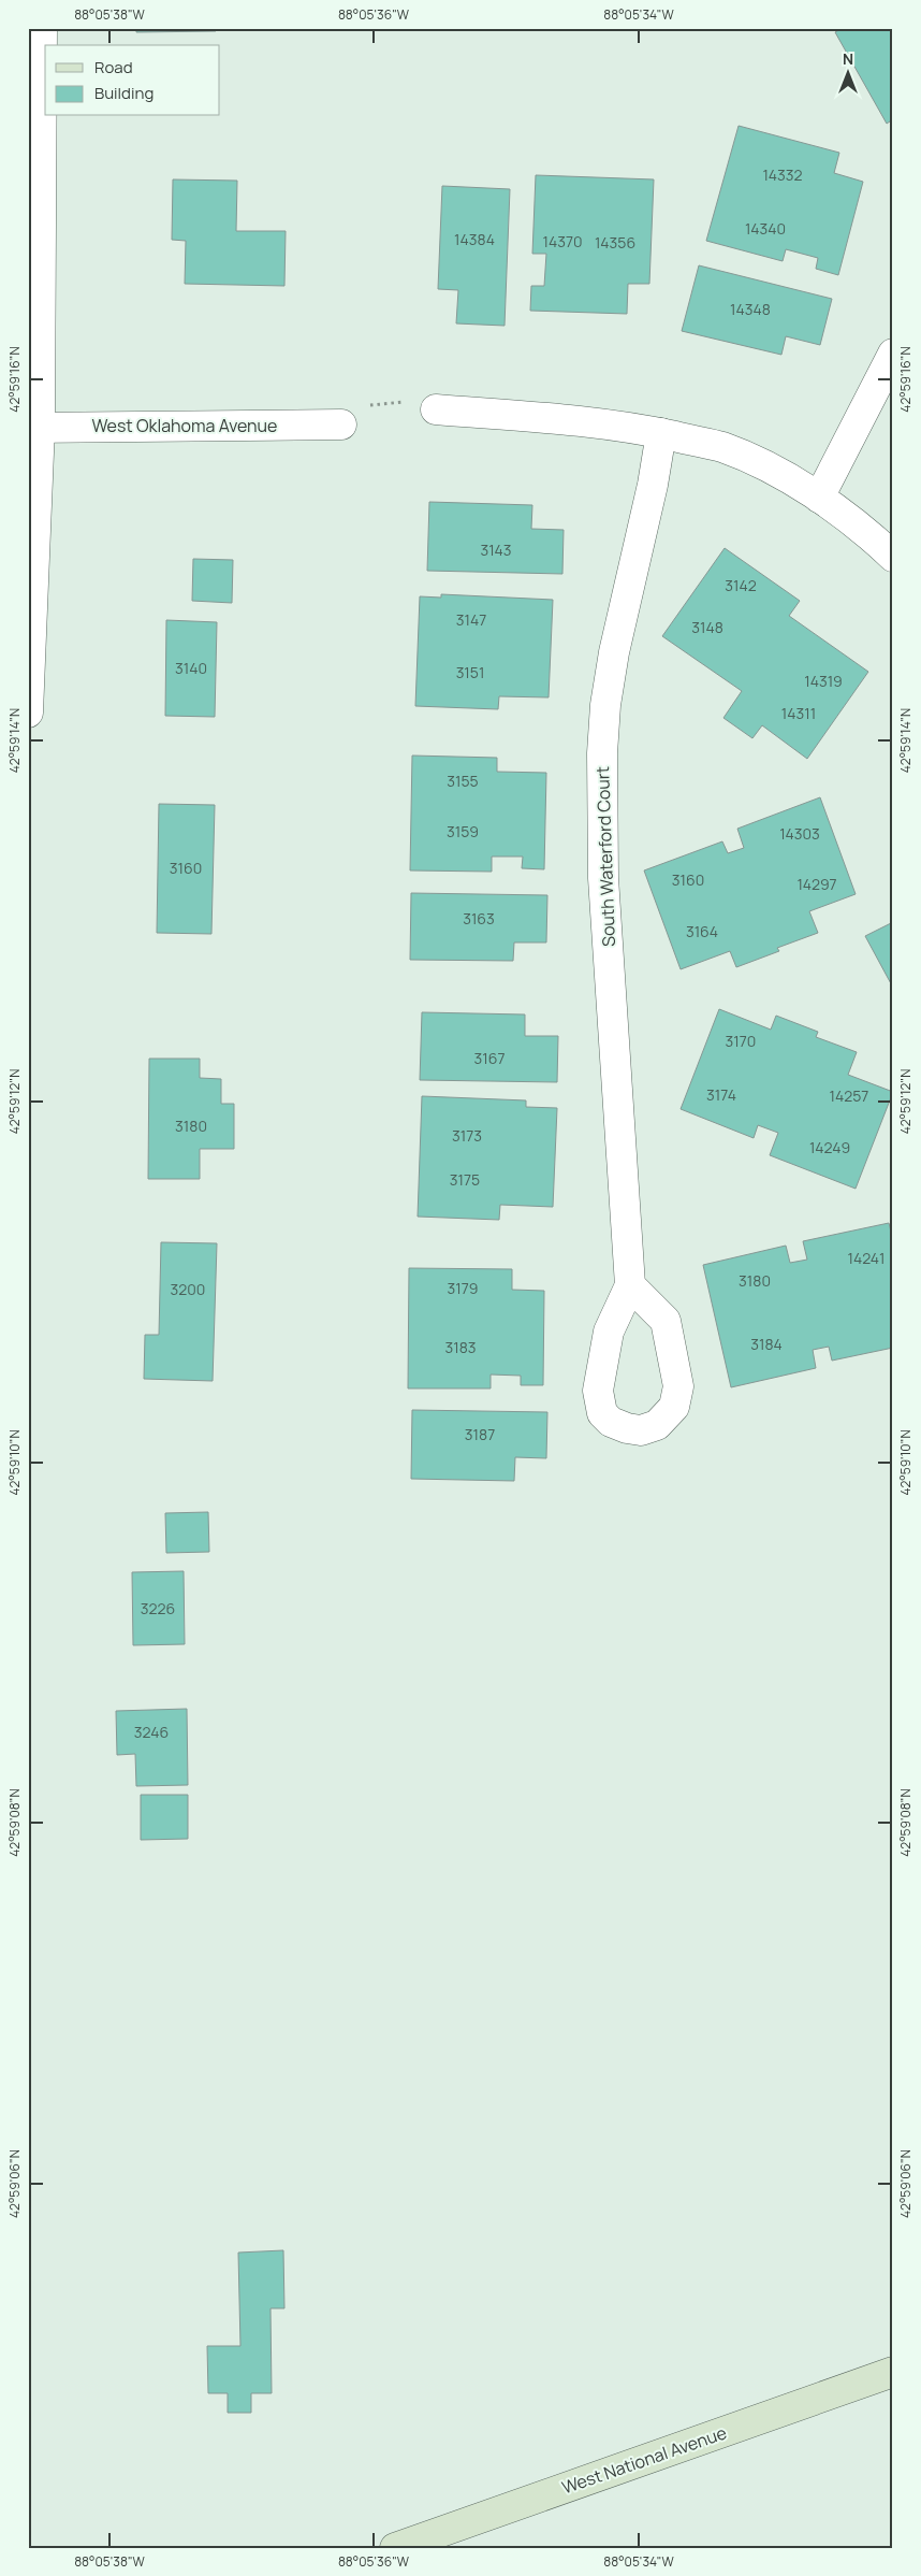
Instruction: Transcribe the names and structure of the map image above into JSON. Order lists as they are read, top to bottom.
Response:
{
  "streets": {
    "main road": ["West National Avenue"],
    "street": ["West Oklahoma Avenue", "South Waterford Court"]
  },
  "house_numbers": [
    "14332",
    "14340",
    "14384",
    "14370",
    "14356",
    "14348",
    "3143",
    "3142",
    "3147",
    "3148",
    "3140",
    "3151",
    "14319",
    "14311",
    "3155",
    "3159",
    "14303",
    "3160",
    "3160",
    "14297",
    "3163",
    "3164",
    "3170",
    "3167",
    "3174",
    "14257",
    "3180",
    "3173",
    "14249",
    "3175",
    "14241",
    "3180",
    "3179",
    "3200",
    "3184",
    "3183",
    "3187",
    "3226",
    "3246"
  ],
  "legend": ["Road", "Building"],
  "north": "top",
  "coordinates": [
    "88°05'38\"W",
    "88°05'36\"W",
    "88°05'34\"W",
    "42°59'16\"N",
    "42°59'14\"N",
    "42°59'12\"N",
    "42°59'10\"N",
    "42°59'08\"N",
    "42°59'06\"N"
  ]
}
